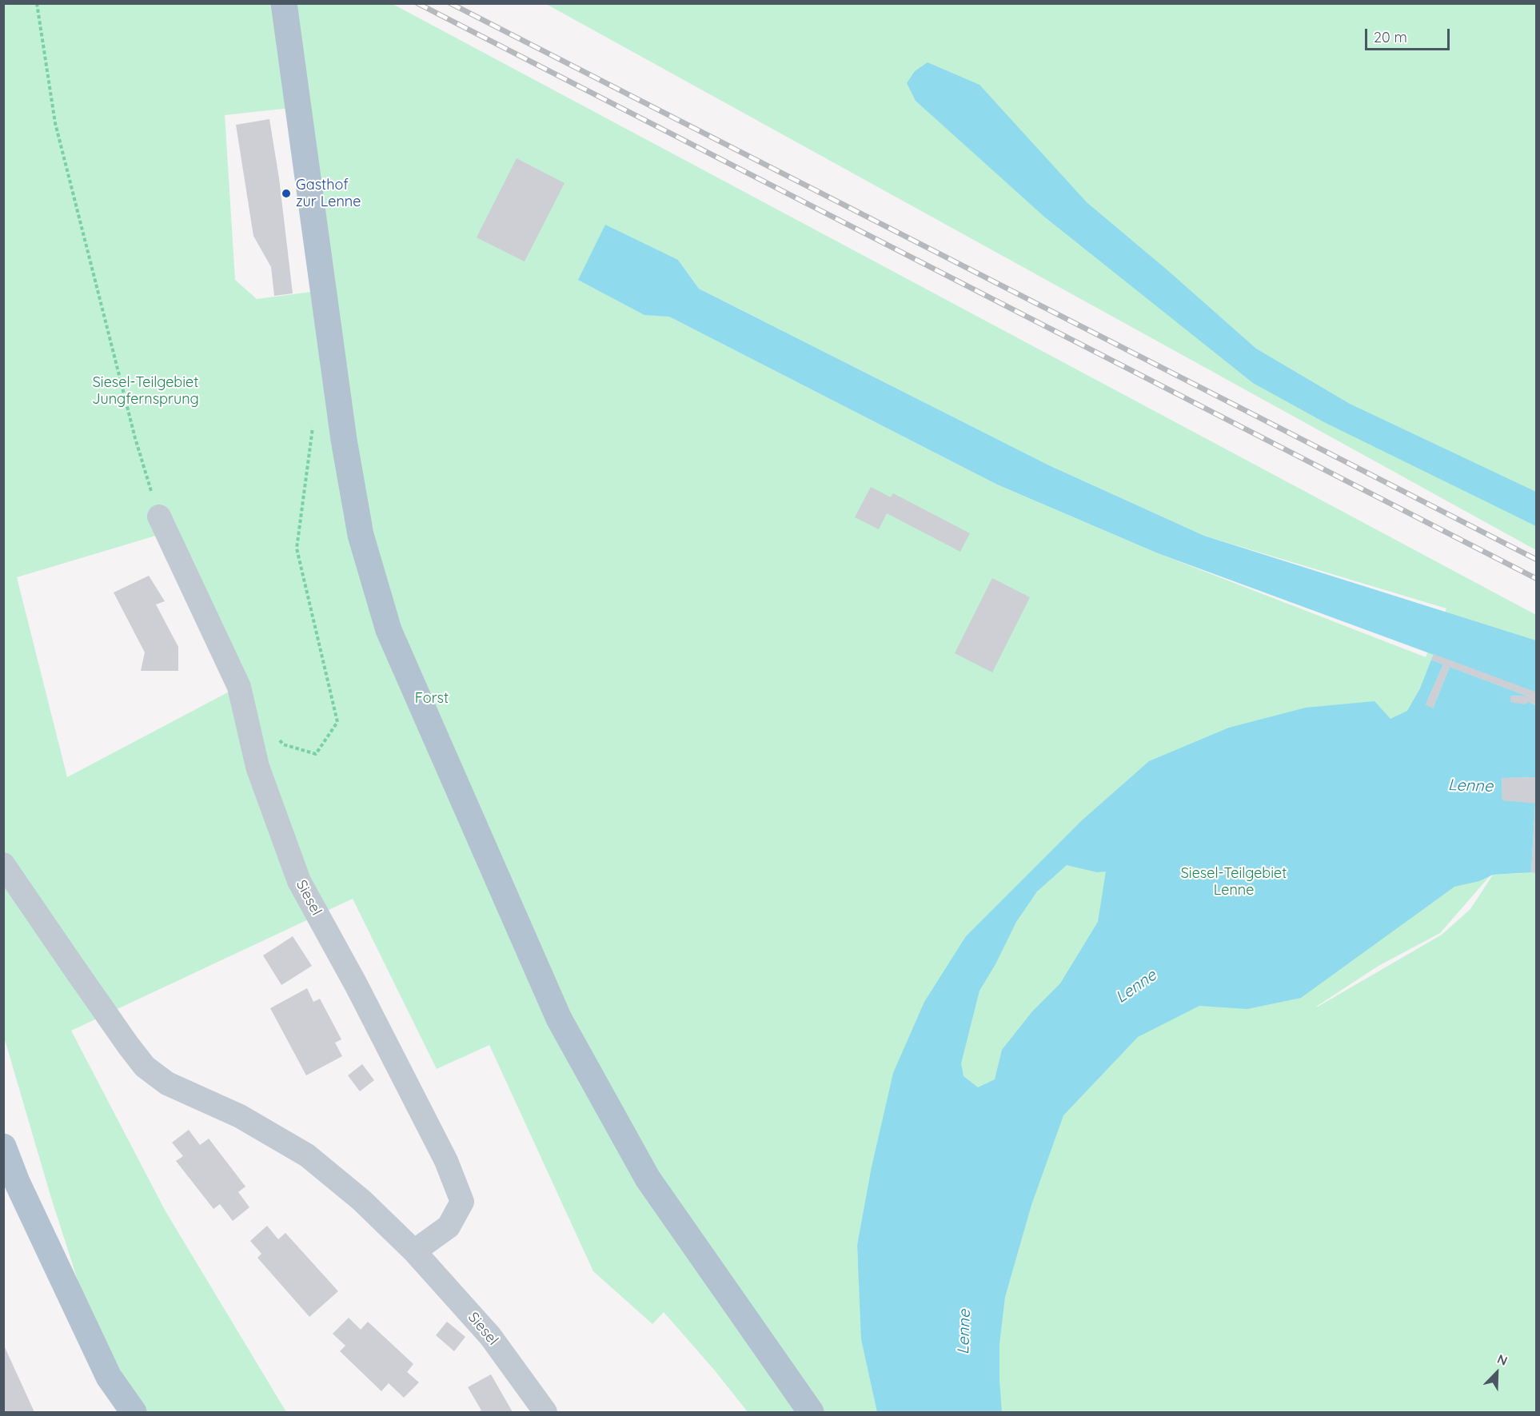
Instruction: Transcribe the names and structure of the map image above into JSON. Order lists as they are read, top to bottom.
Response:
{
  "streets": {
    "street": ["Siesel"]
  },
  "water": ["Lenne"],
  "parks": ["Siesel-Teilgebiet Jungfernsprung", "Forst", "Siesel-Teilgebiet Lenne"],
  "places": ["Gasthof zur Lenne"],
  "scale_bar": "20 m",
  "north": "top right"
}
